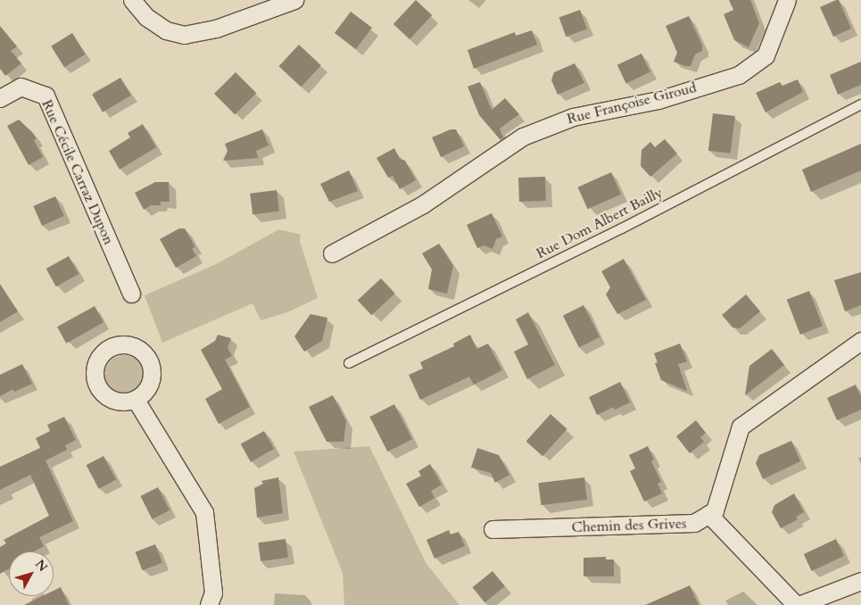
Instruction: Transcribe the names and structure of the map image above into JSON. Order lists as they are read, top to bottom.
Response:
{
  "streets": {
    "street": ["Rue Françoise Giroud", "Rue Cécile Carraz Dupon", "Chemin des Grives"],
    "lane": ["Rue Dom Albert Bailly"]
  },
  "north": "top right"
}
